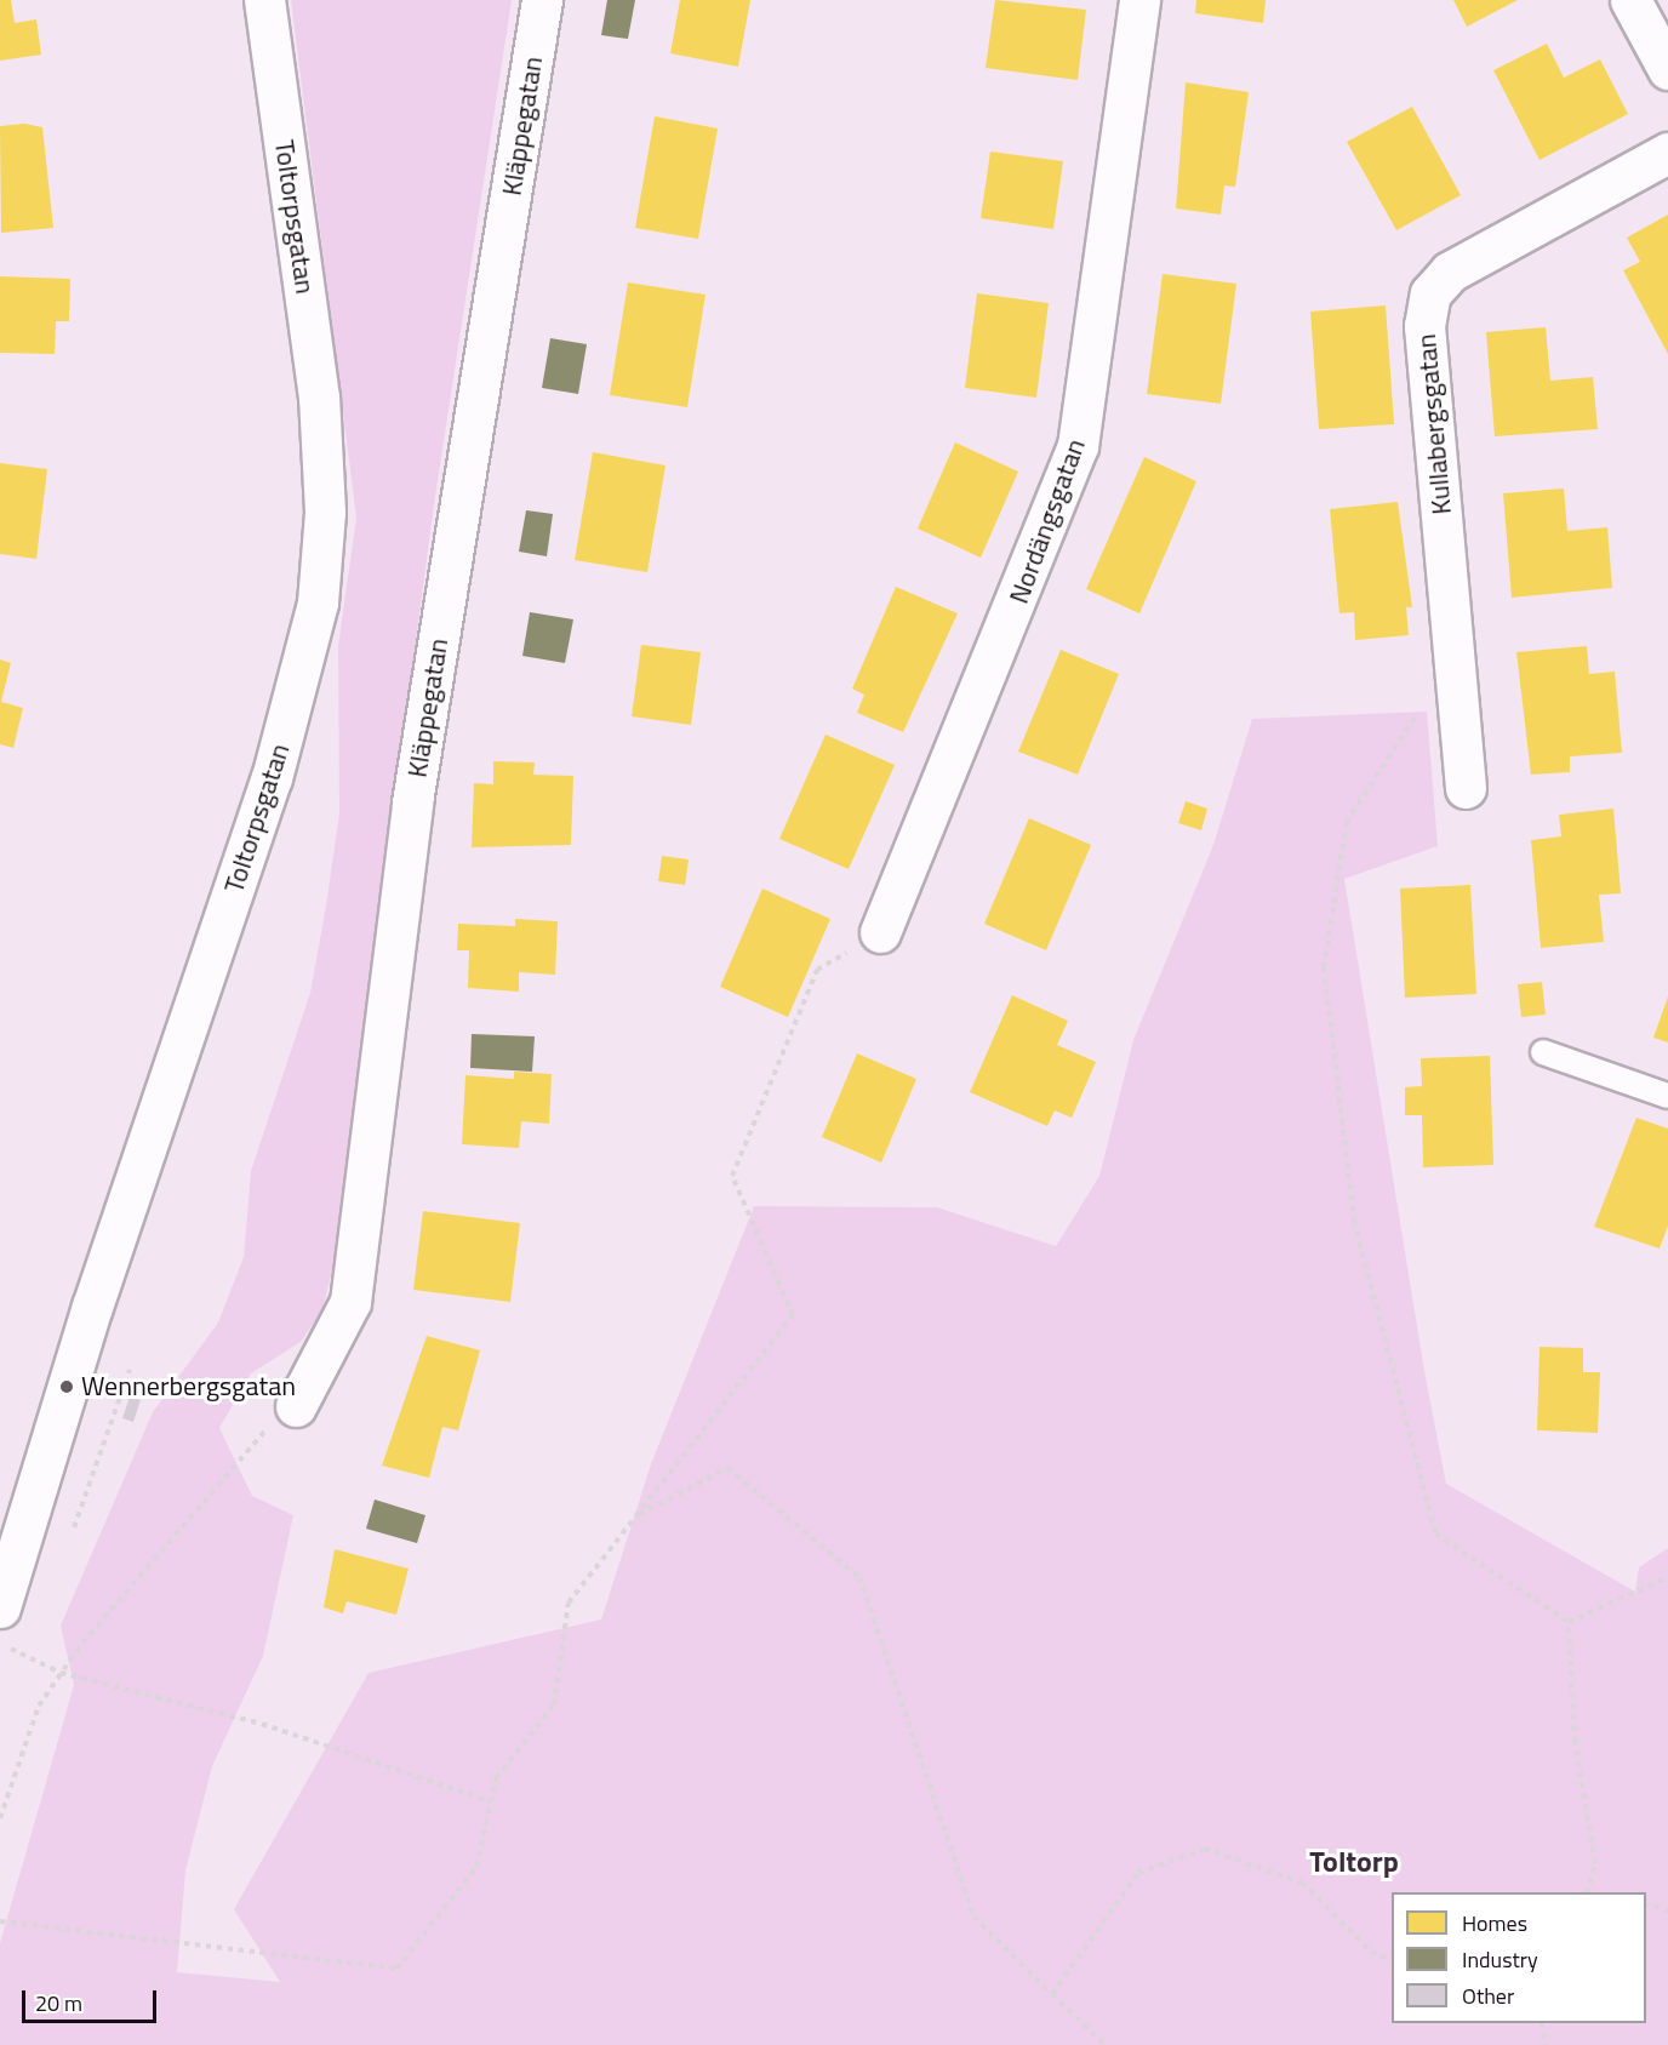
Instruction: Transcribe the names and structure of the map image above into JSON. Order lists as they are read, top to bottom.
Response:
{
  "streets": {
    "street": [
      "Kläppegatan",
      "Toltorpsgatan",
      "Kullabergsgatan",
      "Nordängsgatan"
    ]
  },
  "districts": ["Toltorp"],
  "places": ["Wennerbergsgatan"],
  "legend": ["Homes", "Industry", "Other"],
  "scale_bar": "20 m"
}
